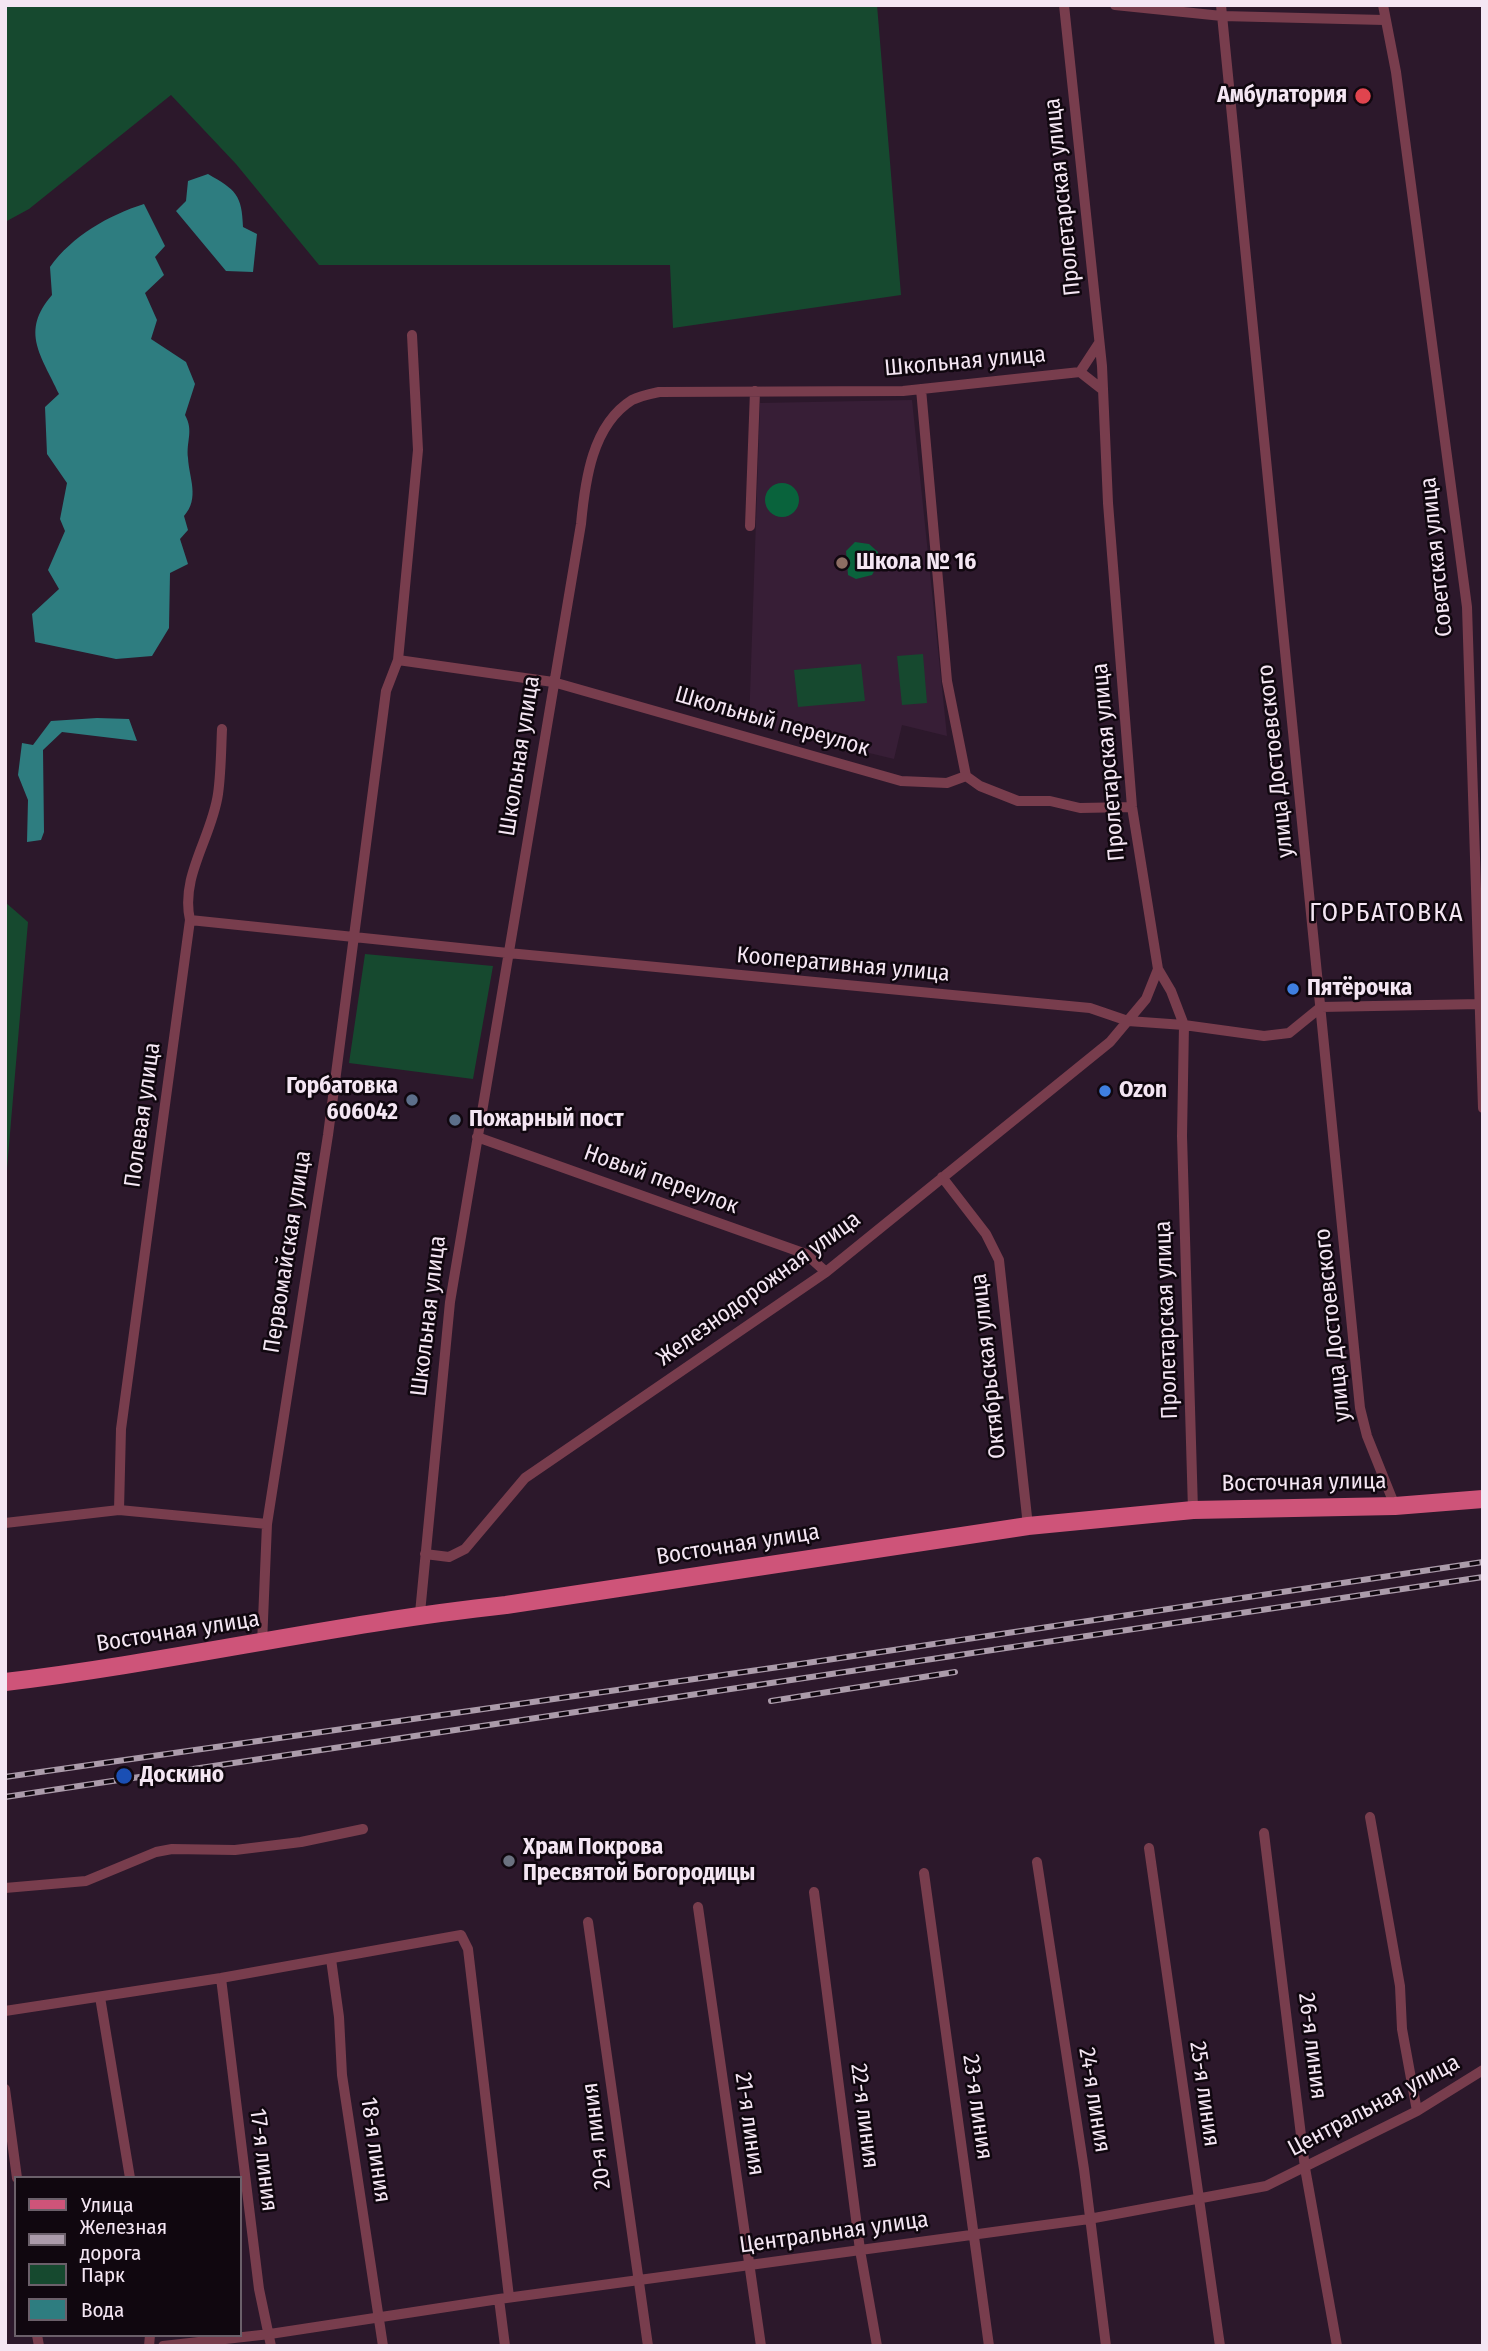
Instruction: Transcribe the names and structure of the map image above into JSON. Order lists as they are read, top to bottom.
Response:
{
  "streets": {
    "main road": ["Восточная улица"],
    "street": [
      "Пролетарская улица",
      "Школьная улица",
      "Советская улица",
      "Школьный переулок",
      "улица Достоевского",
      "Кооперативная улица",
      "Полевая улица",
      "Новый переулок",
      "Первомайская улица",
      "Железнодорожная улица",
      "Октябрьская улица",
      "26-я линия",
      "25-я линия",
      "24-я линия",
      "Центральная улица",
      "23-я линия",
      "22-я линия",
      "21-я линия",
      "20-я линия",
      "18-я линия",
      "17-я линия"
    ]
  },
  "crossings": [
    ["Пролетарская улица", "Школьная улица"],
    ["Пролетарская улица", "Кооперативная улица"],
    ["Пролетарская улица", "Железнодорожная улица"],
    ["Пролетарская улица", "Восточная улица"],
    ["Школьная улица", "Школьный переулок"],
    ["Школьная улица", "Кооперативная улица"],
    ["Школьная улица", "Новый переулок"],
    ["Школьная улица", "Железнодорожная улица"],
    ["Школьная улица", "Восточная улица"],
    ["Школьный переулок", "Первомайская улица"],
    ["улица Достоевского", "Кооперативная улица"],
    ["улица Достоевского", "Восточная улица"],
    ["Кооперативная улица", "Полевая улица"],
    ["Кооперативная улица", "Первомайская улица"],
    ["Кооперативная улица", "Железнодорожная улица"],
    ["Новый переулок", "Железнодорожная улица"],
    ["Первомайская улица", "Восточная улица"],
    ["Железнодорожная улица", "Октябрьская улица"],
    ["Октябрьская улица", "Восточная улица"],
    ["26-я линия", "Центральная улица"],
    ["25-я линия", "Центральная улица"],
    ["24-я линия", "Центральная улица"],
    ["Центральная улица", "23-я линия"],
    ["Центральная улица", "22-я линия"],
    ["Центральная улица", "21-я линия"],
    ["Центральная улица", "20-я линия"],
    ["Центральная улица", "18-я линия"],
    ["Центральная улица", "17-я линия"]
  ],
  "districts": ["ГОРБАТОВКА"],
  "places": [
    "Амбулатория",
    "Школа № 16",
    "Пятёрочка",
    "Ozon",
    "Горбатовка 606042",
    "Пожарный пост",
    "Доскино",
    "Храм Покрова Пресвятой Богородицы"
  ],
  "legend": [
    "Улица",
    "Железная дорога",
    "Парк",
    "Вода"
  ]
}
